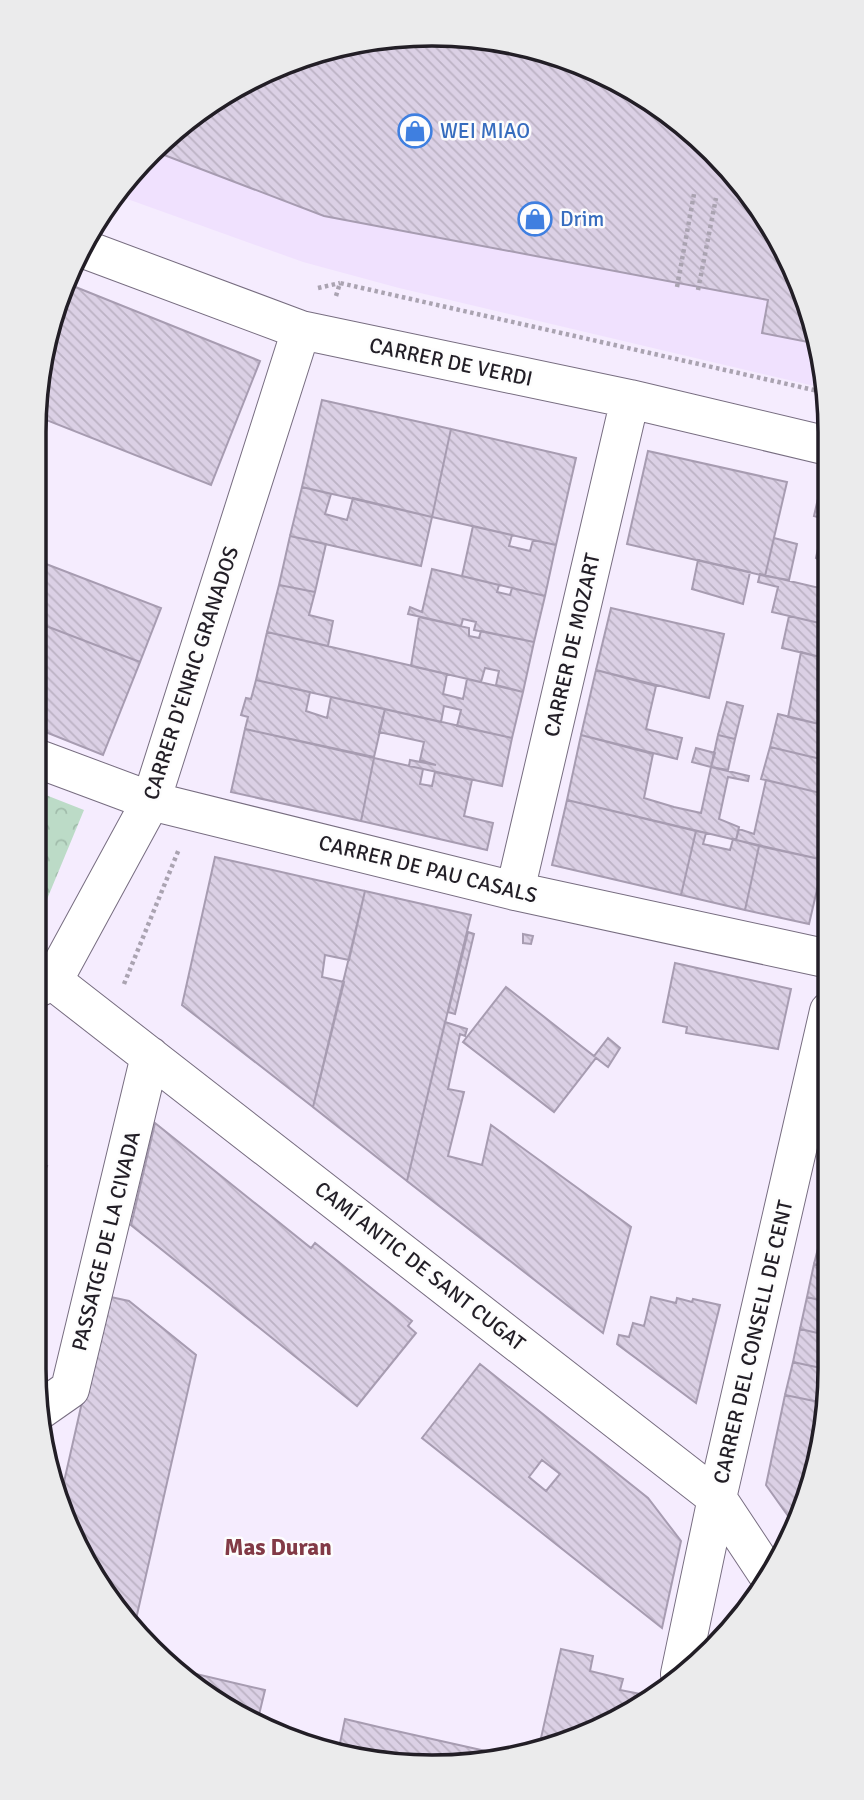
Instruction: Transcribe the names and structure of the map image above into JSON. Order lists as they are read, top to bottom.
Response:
{
  "streets": {
    "street": [
      "CARRER DE VERDI",
      "CARRER DE MOZART",
      "CARRER D'ENRIC GRANADOS",
      "CARRER DE PAU CASALS",
      "PASSATGE DE LA CIVADA",
      "CAMÍ ANTIC DE SANT CUGAT",
      "CARRER DEL CONSELL DE CENT"
    ]
  },
  "crossings": [
    ["CARRER DE VERDI", "CARRER DE MOZART"],
    ["CARRER DE VERDI", "CARRER D'ENRIC GRANADOS"],
    ["CARRER DE MOZART", "CARRER DE PAU CASALS"],
    ["CARRER D'ENRIC GRANADOS", "CARRER DE PAU CASALS"],
    ["PASSATGE DE LA CIVADA", "CAMÍ ANTIC DE SANT CUGAT"],
    ["CAMÍ ANTIC DE SANT CUGAT", "CARRER DEL CONSELL DE CENT"]
  ],
  "districts": ["Mas Duran"],
  "places": {
    "shop": ["WEI MIAO", "Drim"]
  }
}
